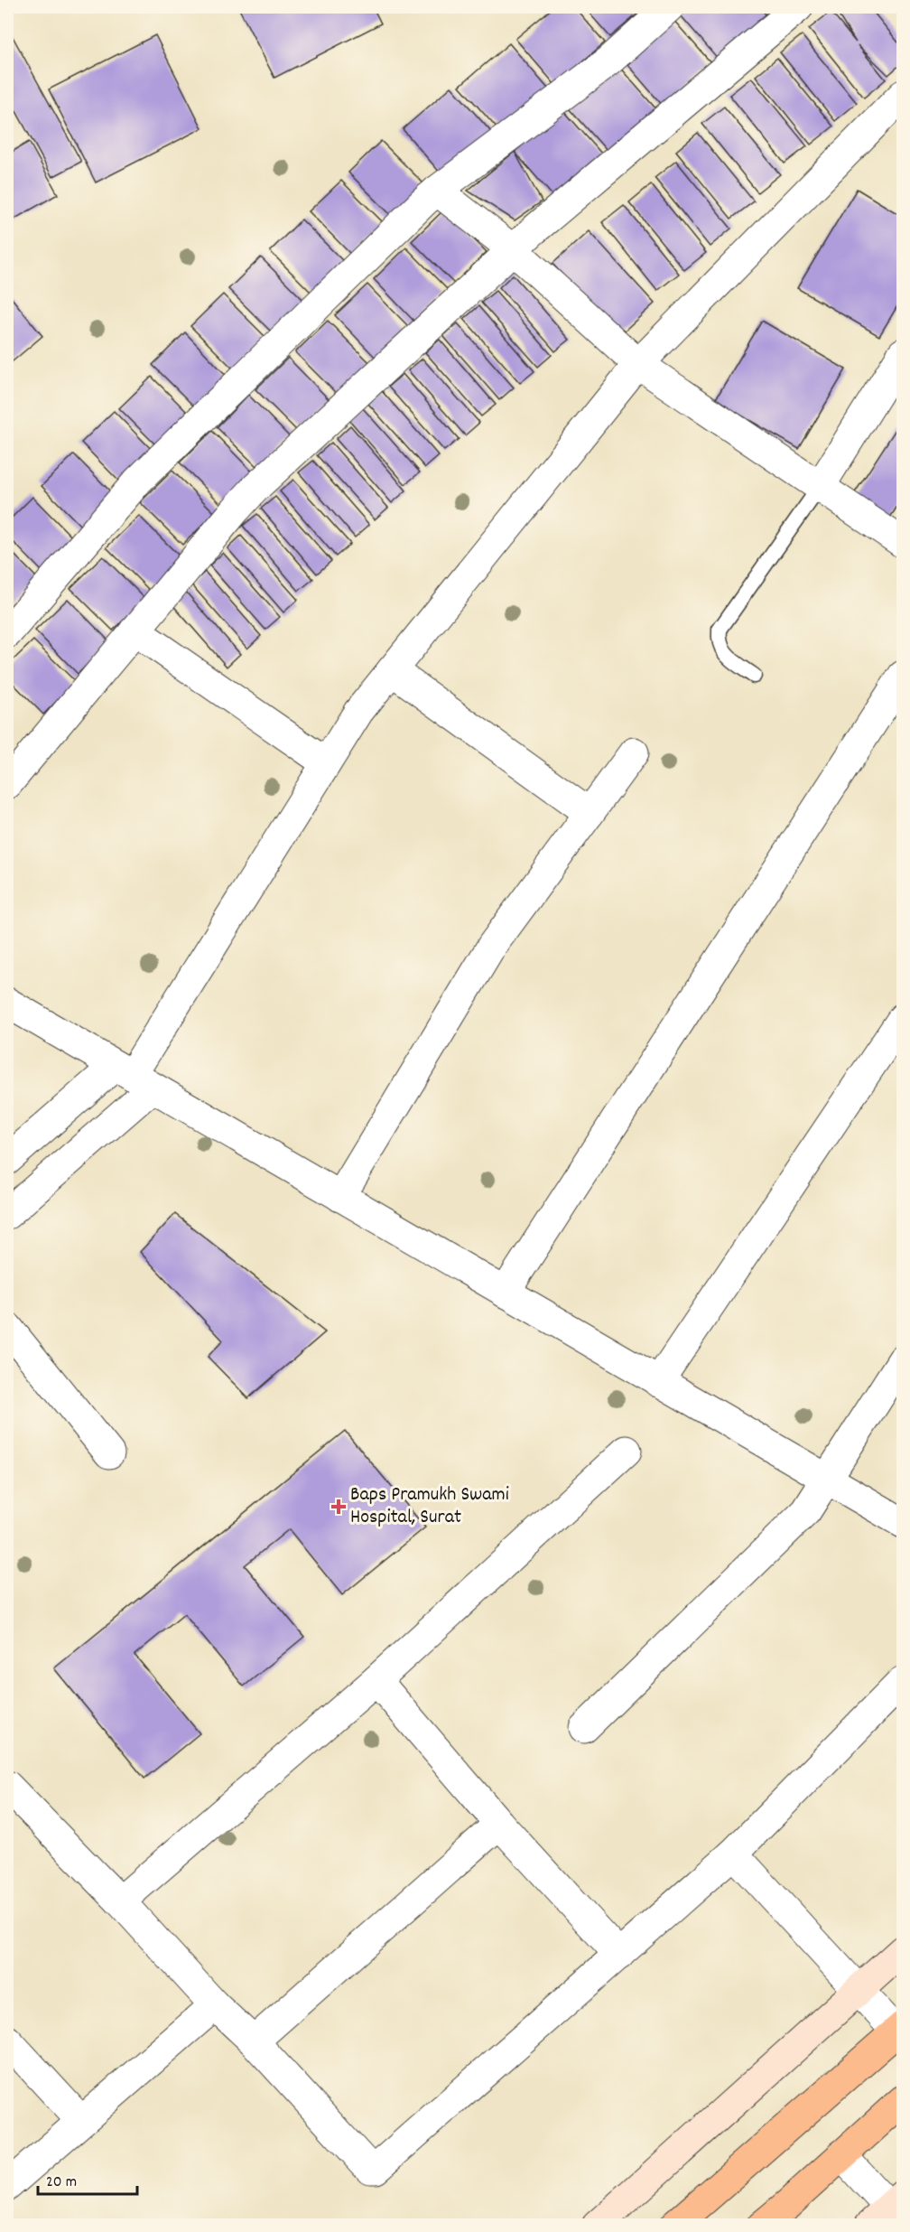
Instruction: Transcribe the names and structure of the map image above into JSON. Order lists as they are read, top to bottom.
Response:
{
  "places": {
    "health": ["Baps Pramukh Swami Hospital, Surat"]
  },
  "scale_bar": "20 m"
}
